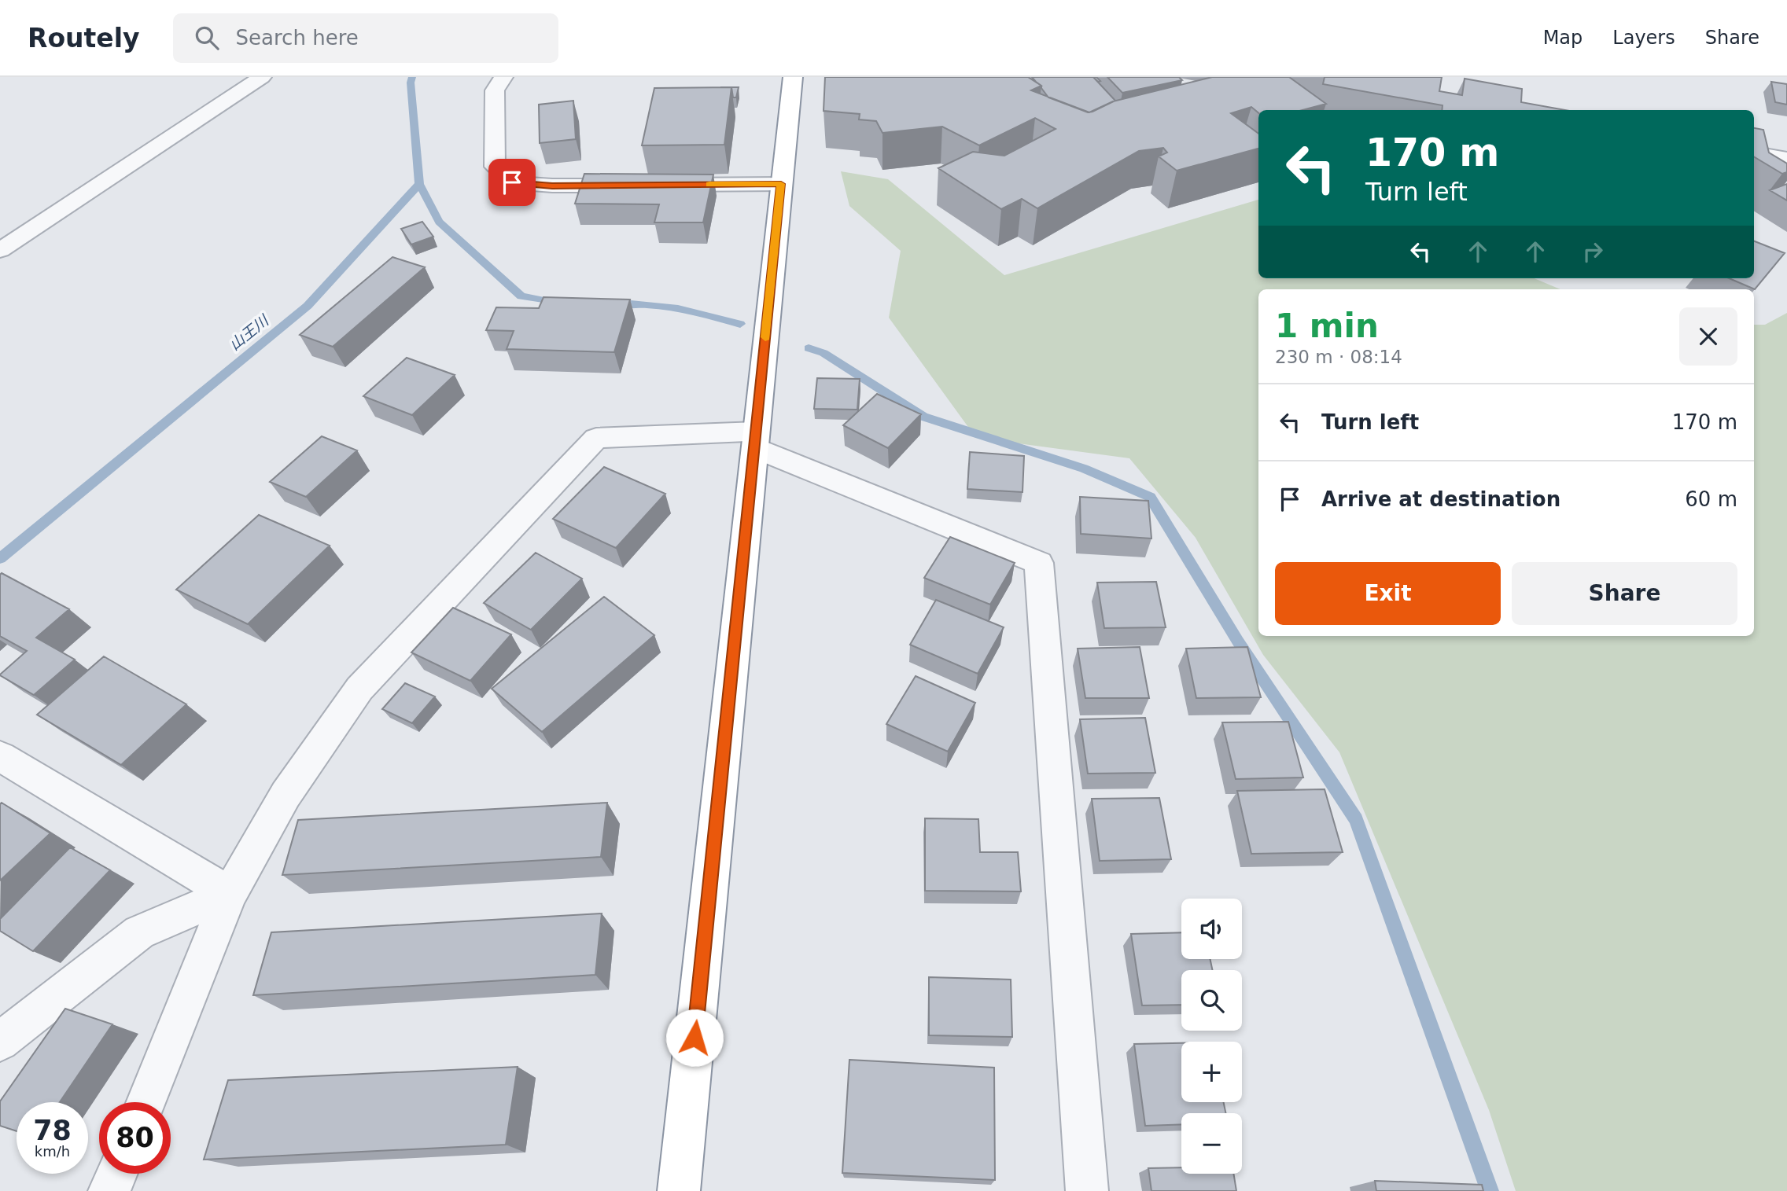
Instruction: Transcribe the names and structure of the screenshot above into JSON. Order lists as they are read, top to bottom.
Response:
{
  "water": ["山王川"],
  "page": {
    "header": "Routely",
    "search": "Search here",
    "nav": ["Map", "Layers", "Share"],
    "turn": ["170 m", "Turn left"],
    "heading": ["1 min", "230 m · 08:14"],
    "list": [
      {
        "name": "Turn left",
        "value": "170 m"
      },
      {
        "name": "Arrive at destination",
        "value": "60 m"
      }
    ],
    "buttons": ["Exit", "Share"],
    "map_buttons": ["+", "−"],
    "speed": "78 km/h",
    "limit": "80"
  }
}
